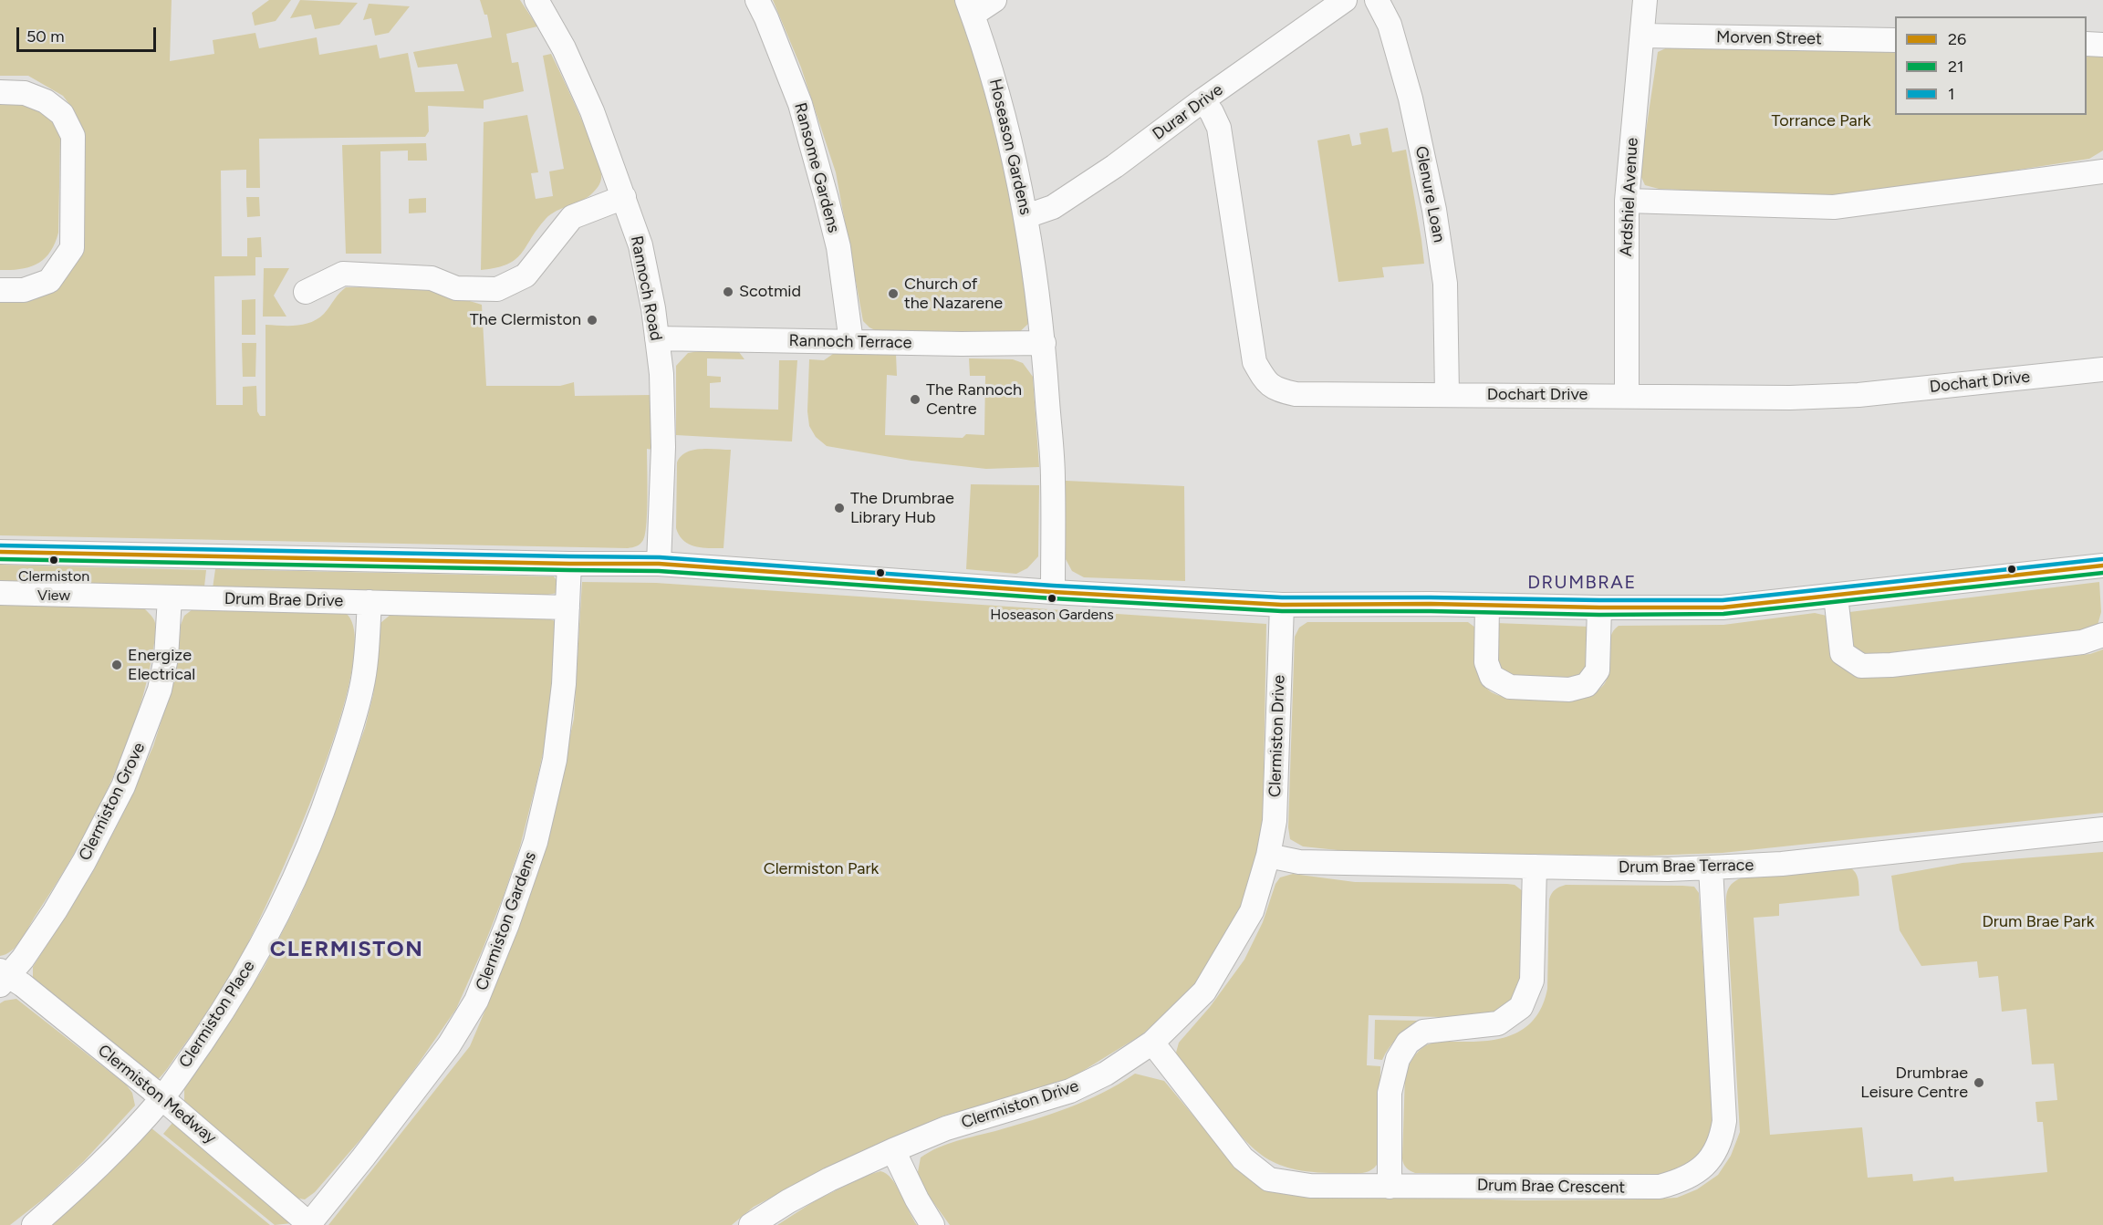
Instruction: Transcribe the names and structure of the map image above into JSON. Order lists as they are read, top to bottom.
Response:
{
  "streets": {
    "street": [
      "Morven Street",
      "Durar Drive",
      "Hoseason Gardens",
      "Ransome Gardens",
      "Glenure Loan",
      "Ardshiel Avenue",
      "Rannoch Road",
      "Rannoch Terrace",
      "Dochart Drive",
      "Drum Brae Drive",
      "Clermiston Drive",
      "Clermiston Grove",
      "Drum Brae Terrace",
      "Clermiston Gardens",
      "Clermiston Place",
      "Clermiston Medway",
      "Drum Brae Crescent"
    ]
  },
  "crossings": [
    ["Morven Street", "Ardshiel Avenue"],
    ["Durar Drive", "Hoseason Gardens"],
    ["Durar Drive", "Dochart Drive"],
    ["Hoseason Gardens", "Rannoch Terrace"],
    ["Ransome Gardens", "Rannoch Terrace"],
    ["Glenure Loan", "Dochart Drive"],
    ["Ardshiel Avenue", "Dochart Drive"],
    ["Rannoch Road", "Rannoch Terrace"],
    ["Drum Brae Drive", "Clermiston Grove"],
    ["Drum Brae Drive", "Clermiston Gardens"],
    ["Drum Brae Drive", "Clermiston Place"],
    ["Clermiston Drive", "Drum Brae Terrace"],
    ["Clermiston Drive", "Drum Brae Crescent"],
    ["Clermiston Grove", "Clermiston Medway"],
    ["Drum Brae Terrace", "Drum Brae Crescent"],
    ["Clermiston Gardens", "Clermiston Medway"],
    ["Clermiston Place", "Clermiston Medway"]
  ],
  "districts": ["DRUMBRAE", "CLERMISTON"],
  "parks": ["Torrance Park", "Clermiston Park", "Drum Brae Park"],
  "places": [
    "Scotmid",
    "Church of the Nazarene",
    "The Clermiston",
    "The Rannoch Centre",
    "The Drumbrae Library Hub",
    "Clermiston View",
    "Hoseason Gardens",
    "Energize Electrical",
    "Drumbrae Leisure Centre"
  ],
  "lines": ["transit line 1", "transit line 26", "transit line 21"],
  "legend": ["26", "21", "1"],
  "scale_bar": "50 m"
}
